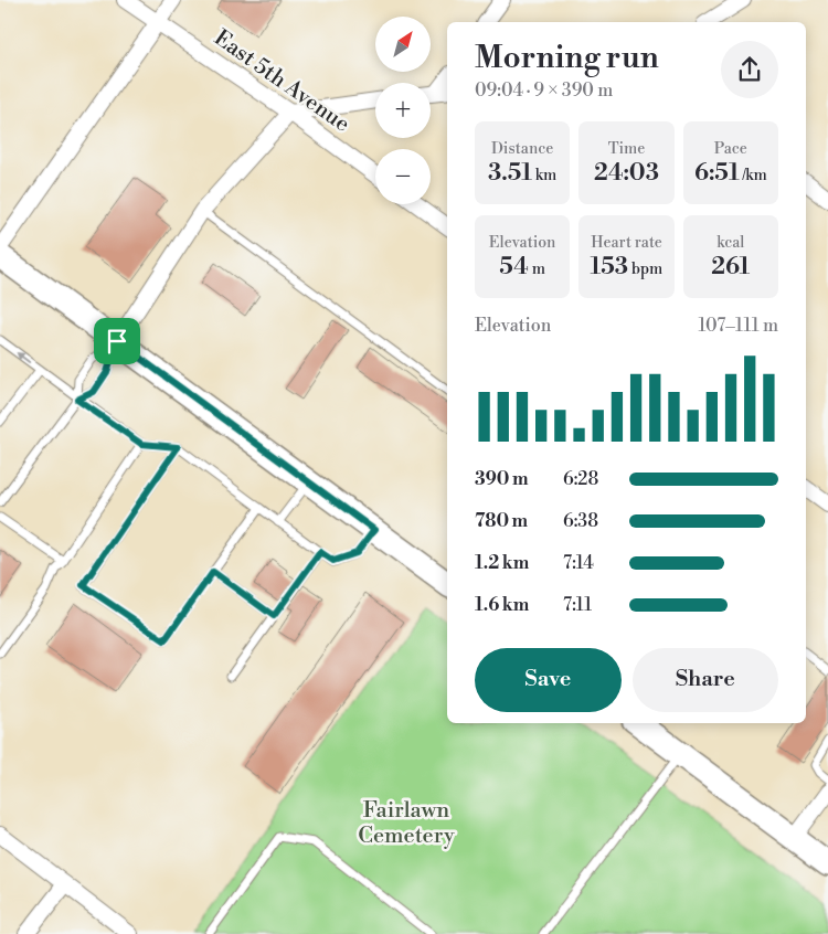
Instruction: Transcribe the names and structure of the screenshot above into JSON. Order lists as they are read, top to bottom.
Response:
{
  "streets": {
    "street": ["East 5th Avenue"]
  },
  "parks": ["Fairlawn Cemetery"],
  "north": "top right",
  "page": {
    "map_buttons": ["+", "−"],
    "heading": ["Morning run", "09:04 · 9 × 390 m"],
    "stats": [
      ["Distance", "3.51 km"],
      ["Time", "24:03"],
      ["Pace", "6:51 /km"],
      ["Elevation", "54 m"],
      ["Heart rate", "153 bpm"],
      ["kcal", "261"]
    ],
    "chart": ["Elevation", "107–111 m"],
    "list": [
      {
        "name": "390 m",
        "note": "6:28"
      },
      {
        "name": "780 m",
        "note": "6:38"
      },
      {
        "name": "1.2 km",
        "note": "7:14"
      },
      {
        "name": "1.6 km",
        "note": "7:11"
      }
    ],
    "buttons": ["Save", "Share"]
  }
}
